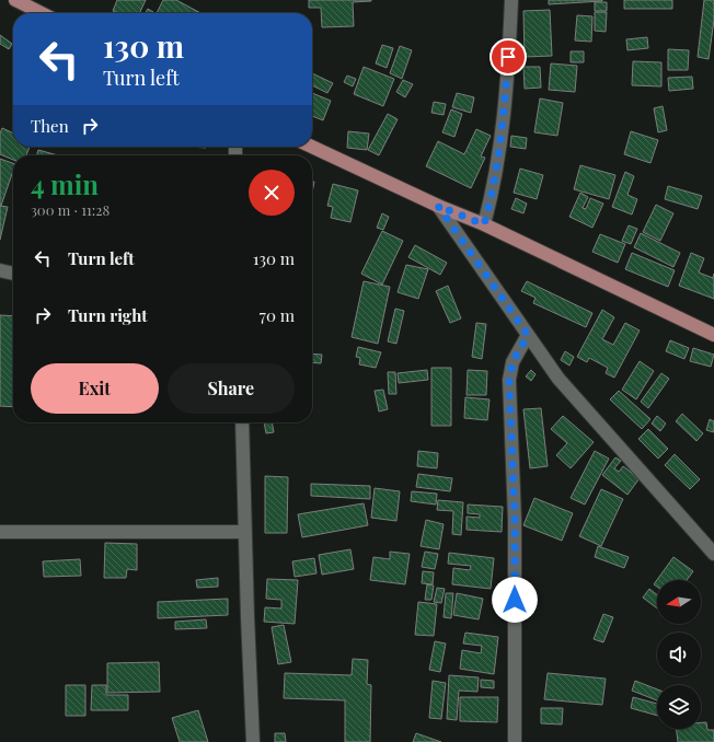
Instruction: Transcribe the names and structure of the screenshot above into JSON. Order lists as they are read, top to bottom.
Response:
{
  "north": "left",
  "page": {
    "turn": ["130 m", "Turn left"],
    "then": "Then",
    "heading": ["4 min", "300 m · 11:28"],
    "list": [
      {
        "name": "Turn left",
        "value": "130 m"
      },
      {
        "name": "Turn right",
        "value": "70 m"
      }
    ],
    "buttons": ["Exit", "Share"]
  }
}
